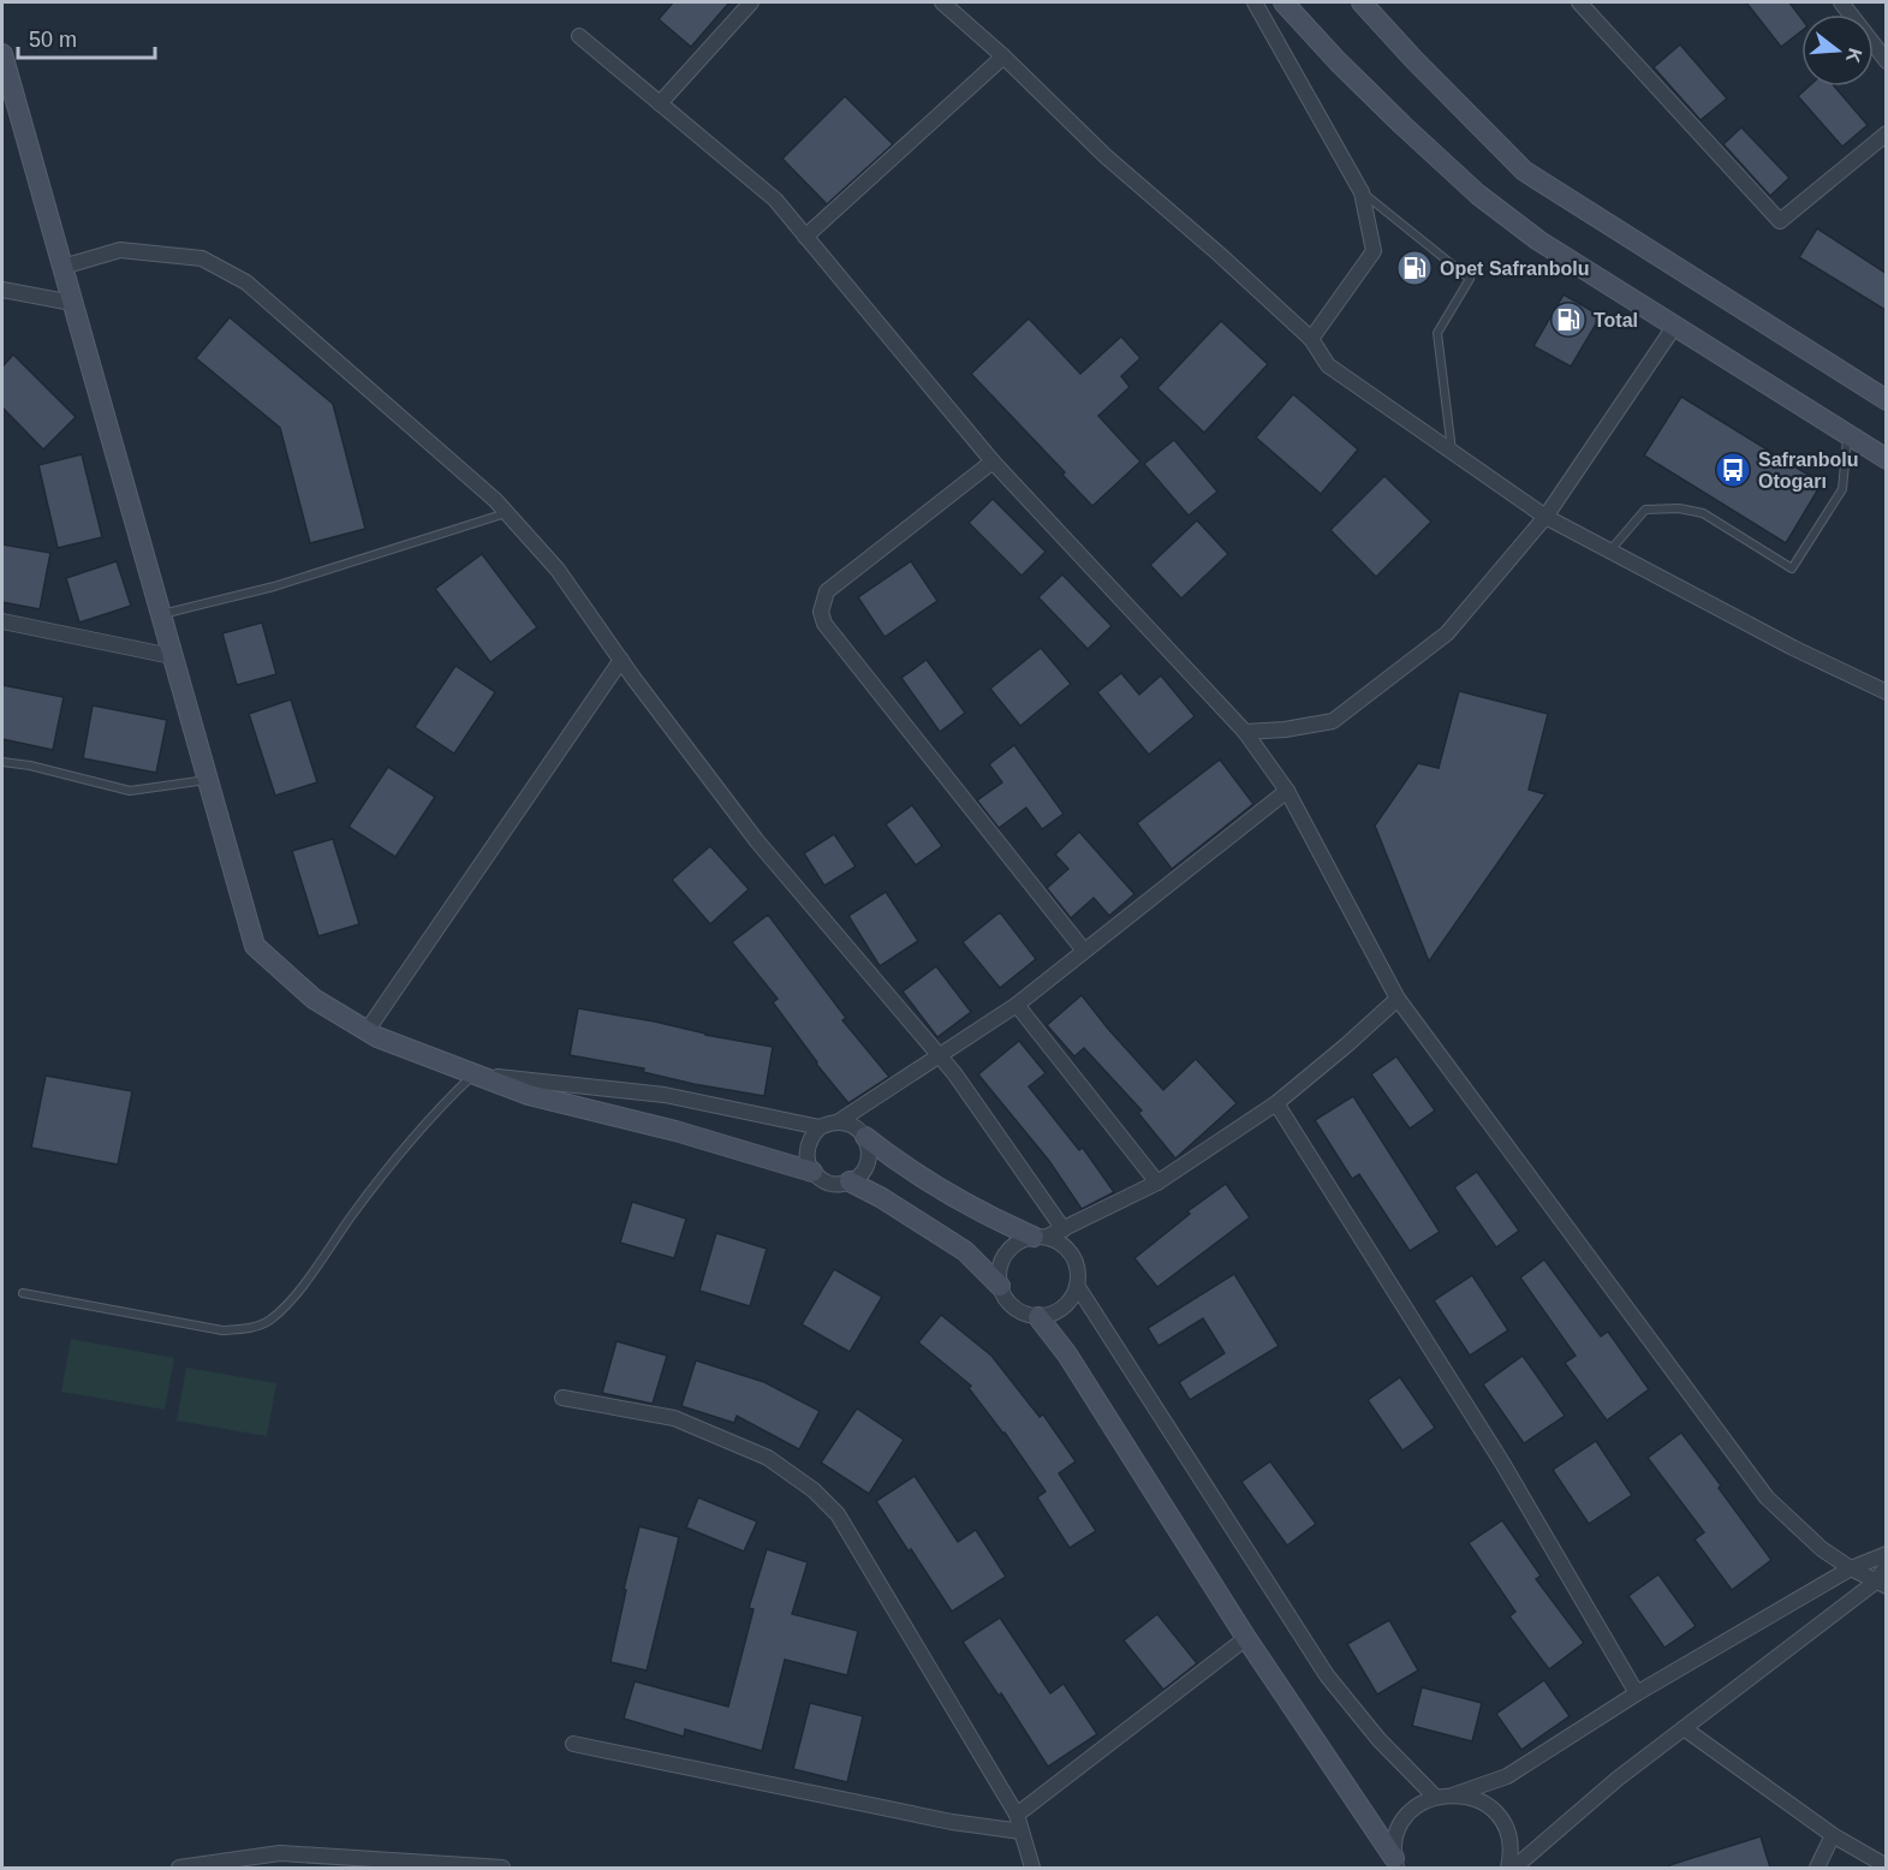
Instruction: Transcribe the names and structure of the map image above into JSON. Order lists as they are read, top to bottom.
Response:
{
  "places": {
    "fuel station": ["Opet Safranbolu", "Total"],
    "bus stop": ["Safranbolu Otogarı"]
  },
  "scale_bar": "50 m",
  "north": "right"
}
